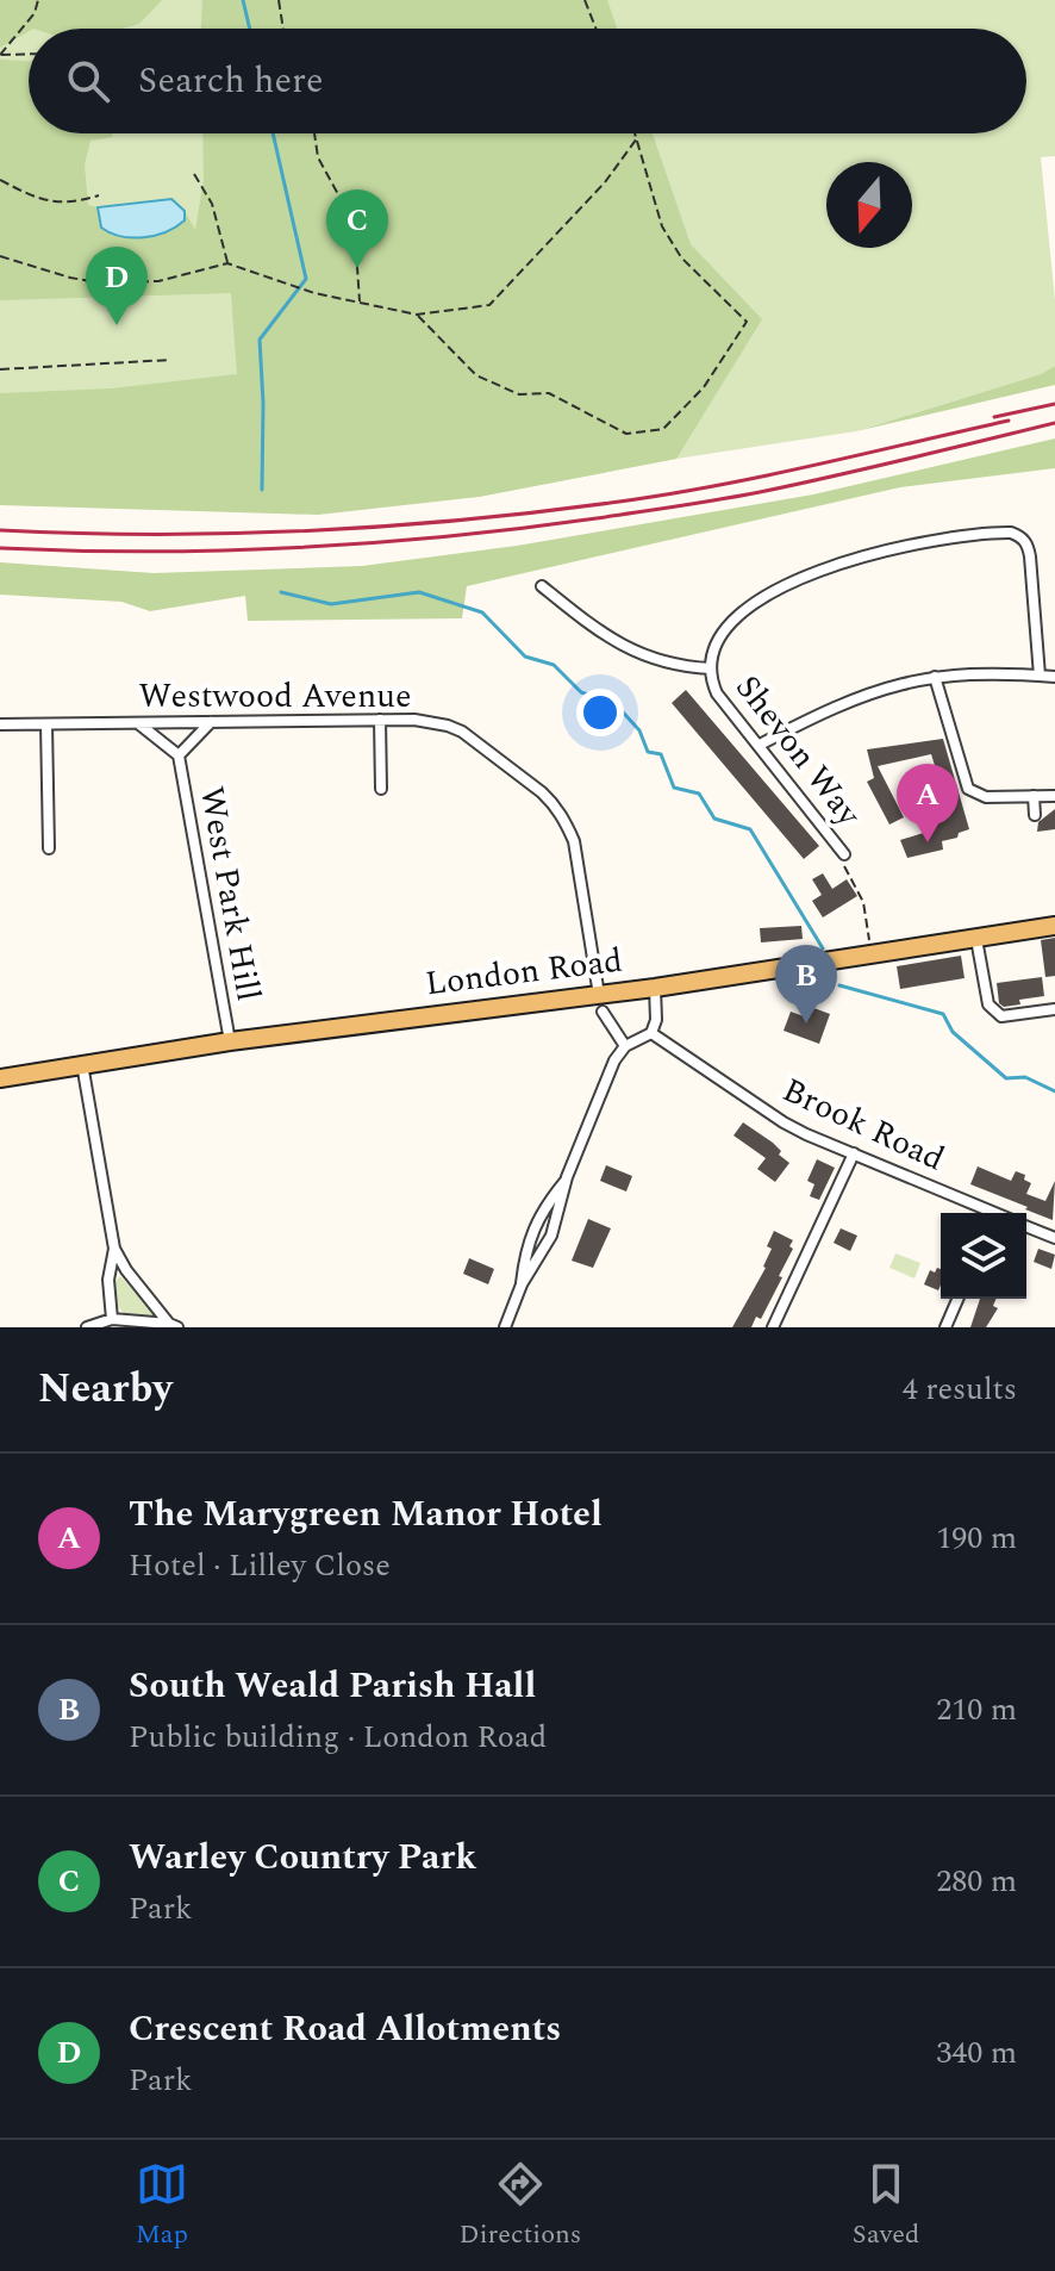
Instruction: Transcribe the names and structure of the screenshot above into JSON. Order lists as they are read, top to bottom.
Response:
{
  "streets": {
    "main road": ["London Road"],
    "street": [
      "Westwood Avenue",
      "Shevon Way",
      "West Park Hill",
      "Brook Road"
    ]
  },
  "crossings": [
    ["Westwood Avenue", "West Park Hill"],
    ["Westwood Avenue", "London Road"],
    ["West Park Hill", "London Road"]
  ],
  "north": "bottom",
  "page": {
    "search": "Search here",
    "pins": [
      "C",
      "D",
      "A",
      "B"
    ],
    "heading": ["Nearby", "4 results"],
    "list": [
      {
        "mark": "A",
        "name": "The Marygreen Manor Hotel",
        "note": "Hotel · Lilley Close",
        "value": "190 m"
      },
      {
        "mark": "B",
        "name": "South Weald Parish Hall",
        "note": "Public building · London Road",
        "value": "210 m"
      },
      {
        "mark": "C",
        "name": "Warley Country Park",
        "note": "Park",
        "value": "280 m"
      },
      {
        "mark": "D",
        "name": "Crescent Road Allotments",
        "note": "Park",
        "value": "340 m"
      }
    ],
    "nav": ["Map", "Directions", "Saved"]
  }
}
